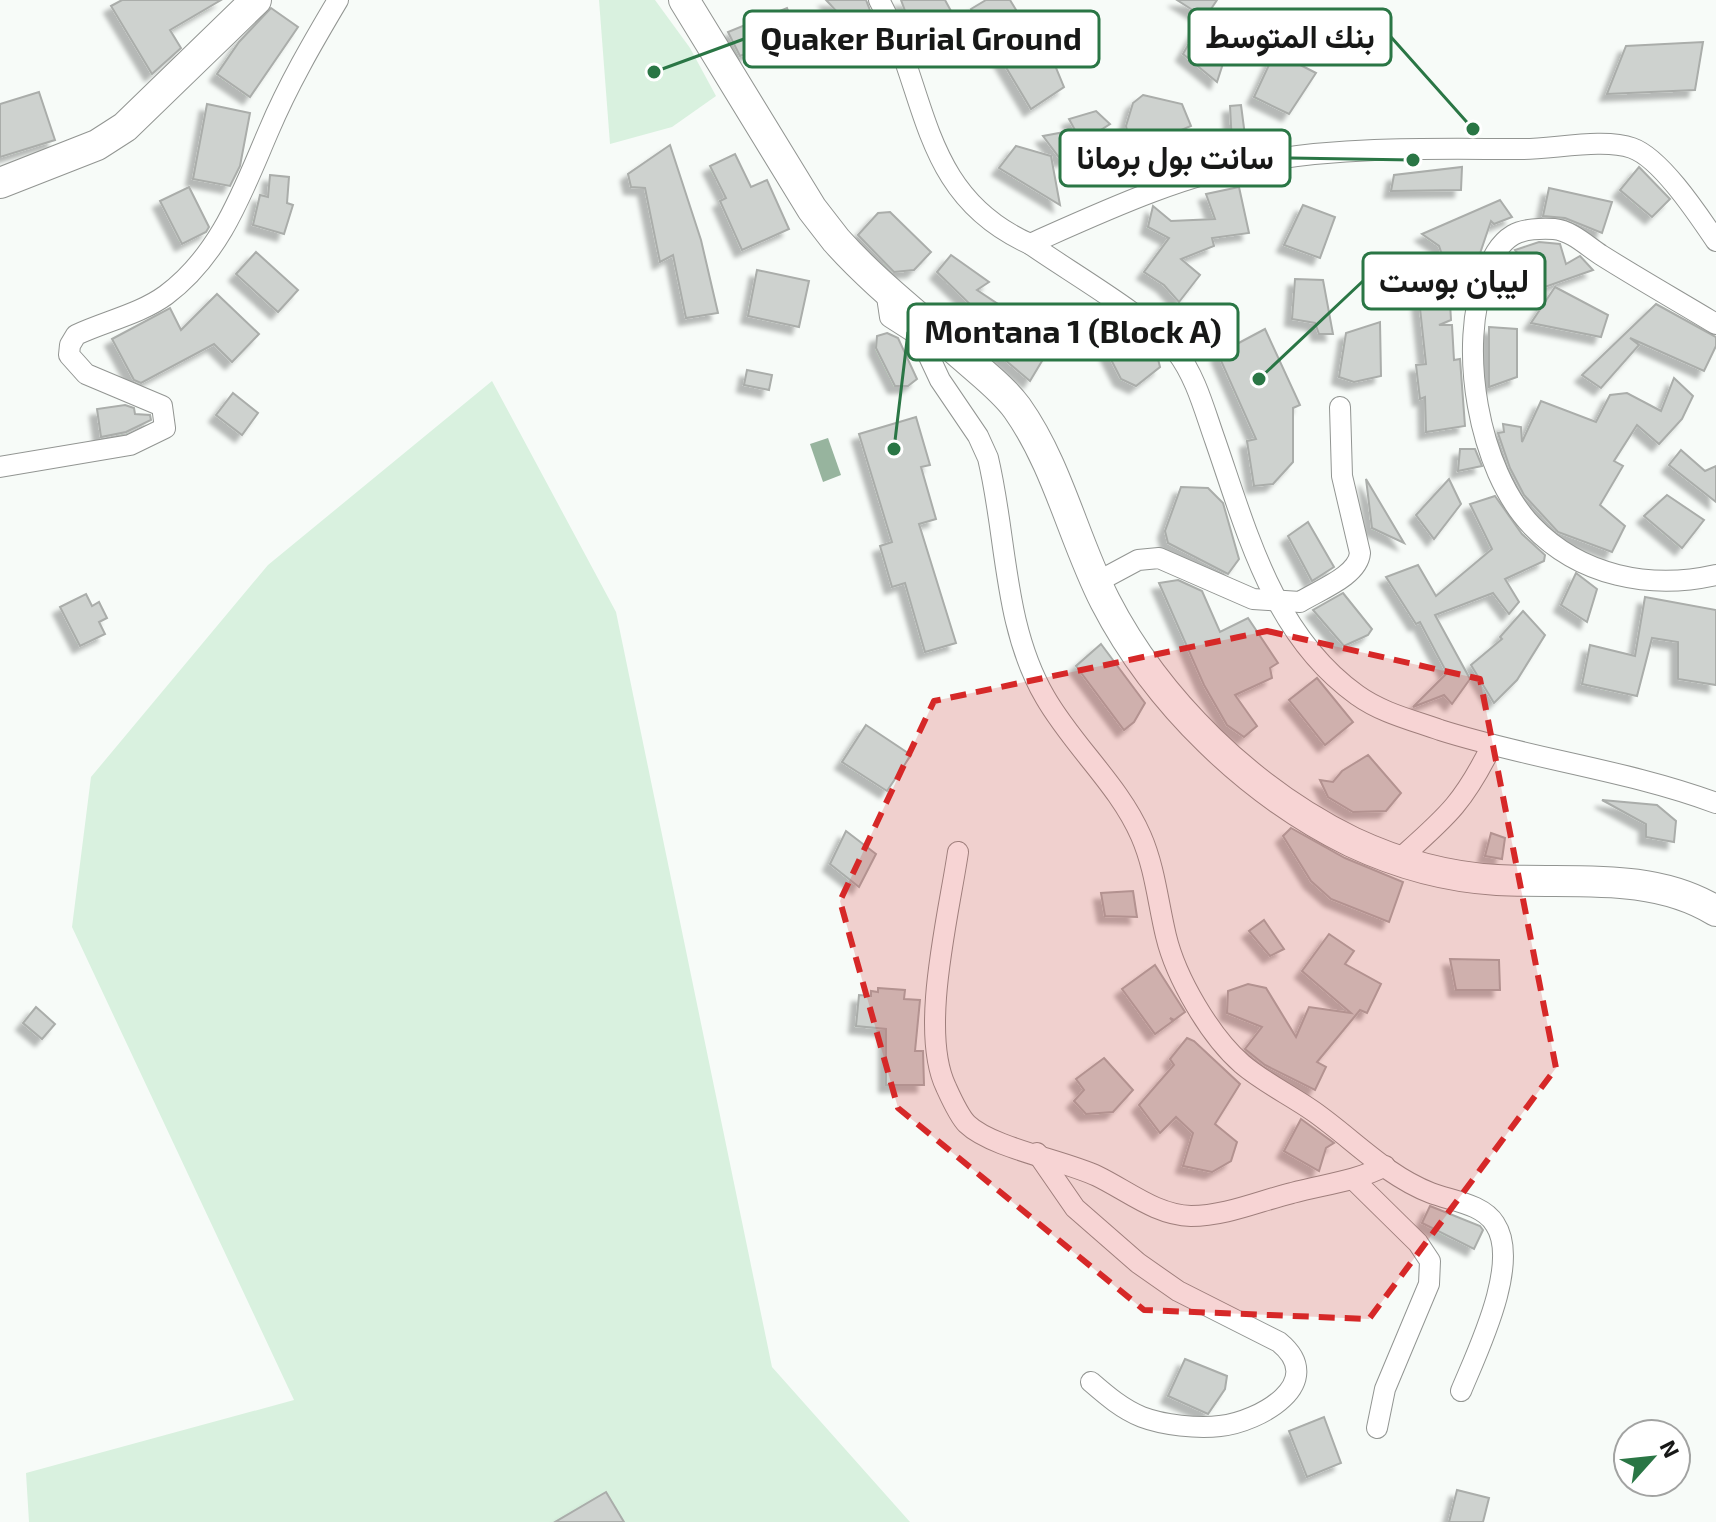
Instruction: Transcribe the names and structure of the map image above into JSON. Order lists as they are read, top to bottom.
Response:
{
  "places": [
    "Quaker Burial Ground",
    "بنك المتوسط",
    "سانت بول برمانا",
    "ليبان بوست",
    "Montana 1 (Block A)"
  ],
  "north": "top right"
}
